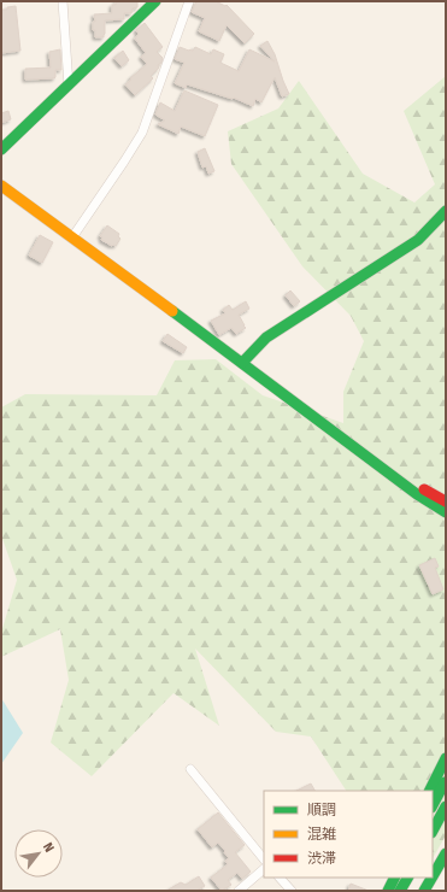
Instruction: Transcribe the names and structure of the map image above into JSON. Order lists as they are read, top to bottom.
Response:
{
  "legend": ["順調", "混雑", "渋滞"],
  "north": "top right"
}
